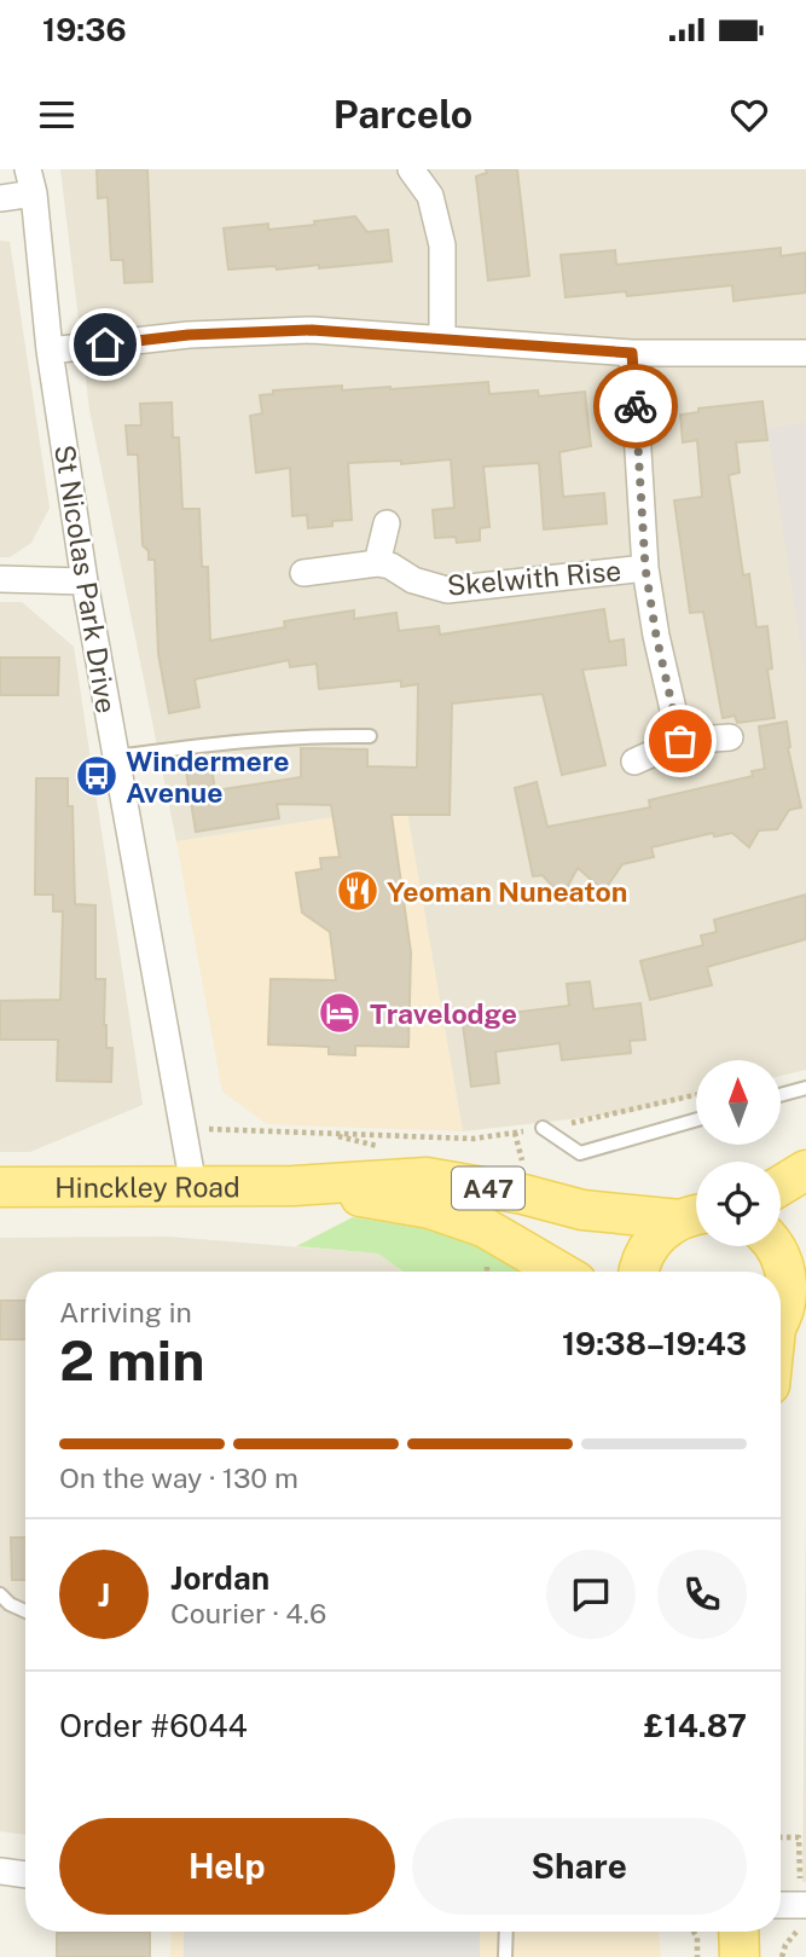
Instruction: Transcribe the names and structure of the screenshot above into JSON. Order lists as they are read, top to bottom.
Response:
{
  "streets": {
    "main road": ["Hinckley Road", "A47"],
    "street": ["Skelwith Rise", "St Nicolas Park Drive"]
  },
  "crossings": [
    ["St Nicolas Park Drive", "Hinckley Road"],
    ["Hinckley Road", "A47"]
  ],
  "places": {
    "bus stop": ["Windermere Avenue"],
    "restaurant": ["Yeoman Nuneaton"],
    "hotel": ["Travelodge"]
  },
  "north": "top",
  "page": {
    "status": "19:36",
    "header": "Parcelo",
    "heading": ["2 min", "Arriving in", "19:38–19:43"],
    "panel": [
      "Jordan",
      "Courier · 4.6",
      "Order #6044",
      "£14.87"
    ],
    "bar": "On the way · 130 m",
    "round": "J",
    "buttons": ["Help", "Share"]
  }
}
